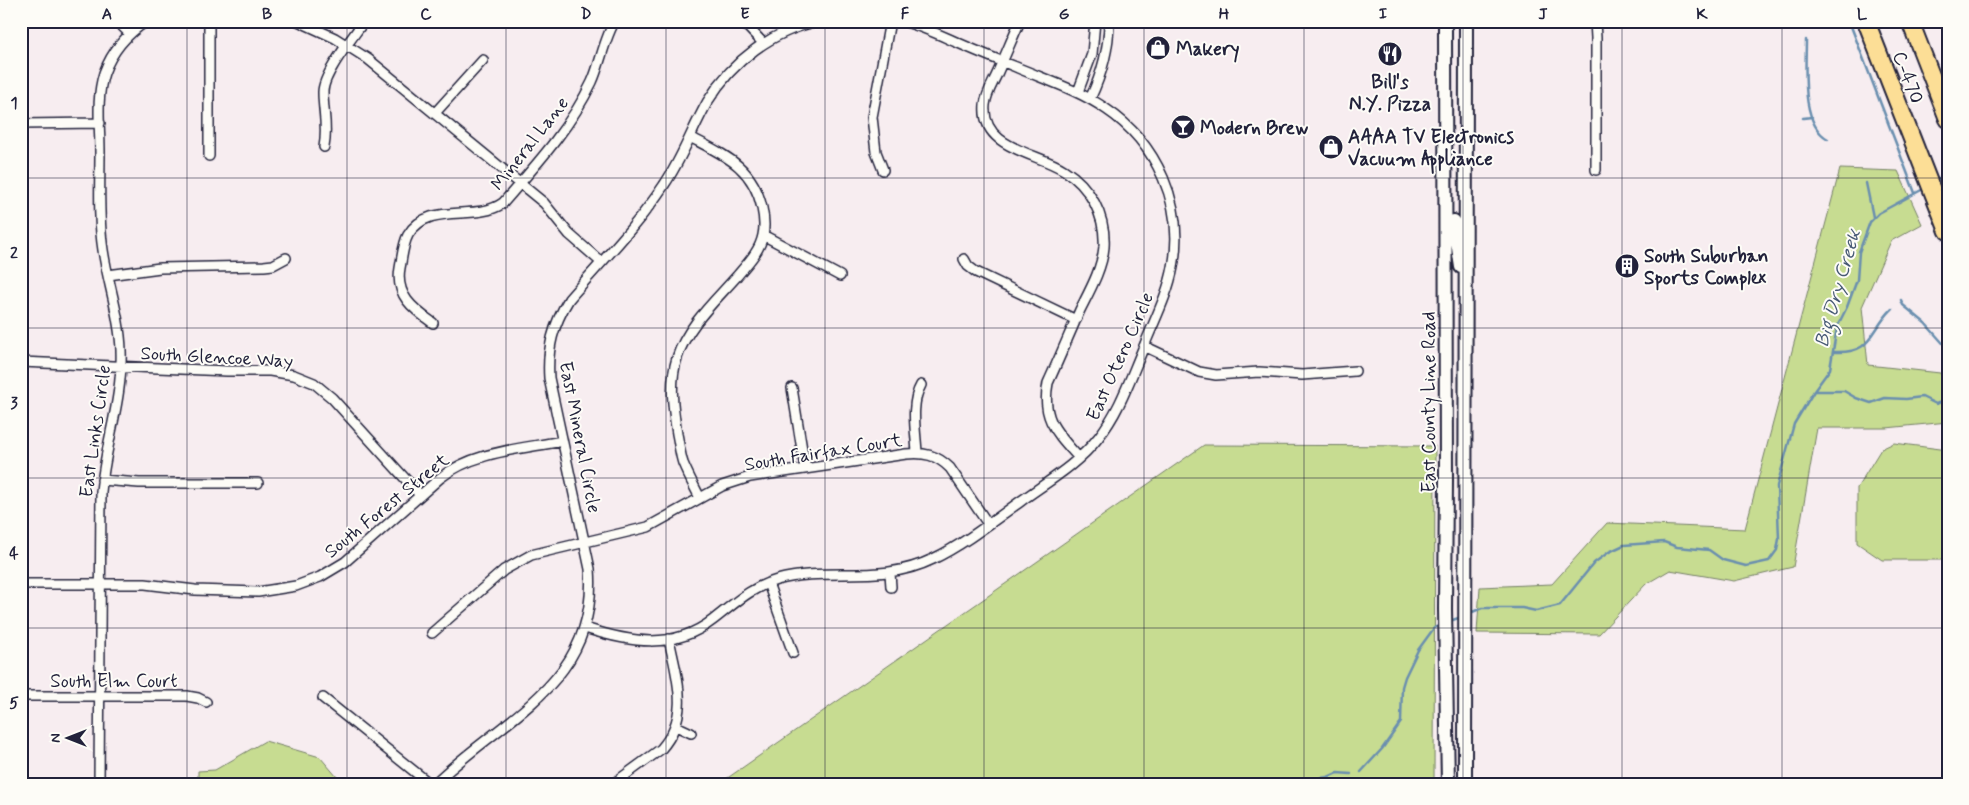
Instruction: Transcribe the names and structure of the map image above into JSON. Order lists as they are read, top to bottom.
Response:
{
  "streets": {
    "highway": ["C-470"],
    "main road": ["East County Line Road"],
    "street": [
      "Mineral Lane",
      "South Glencoe Way",
      "East Otero Circle",
      "East Links Circle",
      "East Mineral Circle",
      "South Fairfax Court",
      "South Forest Street",
      "South Elm Court"
    ]
  },
  "crossings": [
    ["South Glencoe Way", "East Links Circle"],
    ["South Glencoe Way", "South Forest Street"],
    ["East Otero Circle", "East Mineral Circle"],
    ["East Otero Circle", "South Fairfax Court"],
    ["East Links Circle", "South Forest Street"],
    ["East Links Circle", "South Elm Court"],
    ["East Mineral Circle", "South Fairfax Court"],
    ["East Mineral Circle", "South Forest Street"]
  ],
  "water": ["Big Dry Creek"],
  "places": {
    "shop": ["Makery", "AAAA TV Electronics Vacuum Appliance"],
    "restaurant": ["Bill's N.Y. Pizza"],
    "bar": ["Modern Brew"],
    "building": ["South Suburban Sports Complex"]
  },
  "north": "left",
  "grid": {
    "columns": [
      "A",
      "B",
      "C",
      "D",
      "E",
      "F",
      "G",
      "H",
      "I",
      "J",
      "K",
      "L"
    ],
    "rows": [
      "1",
      "2",
      "3",
      "4",
      "5"
    ]
  }
}
